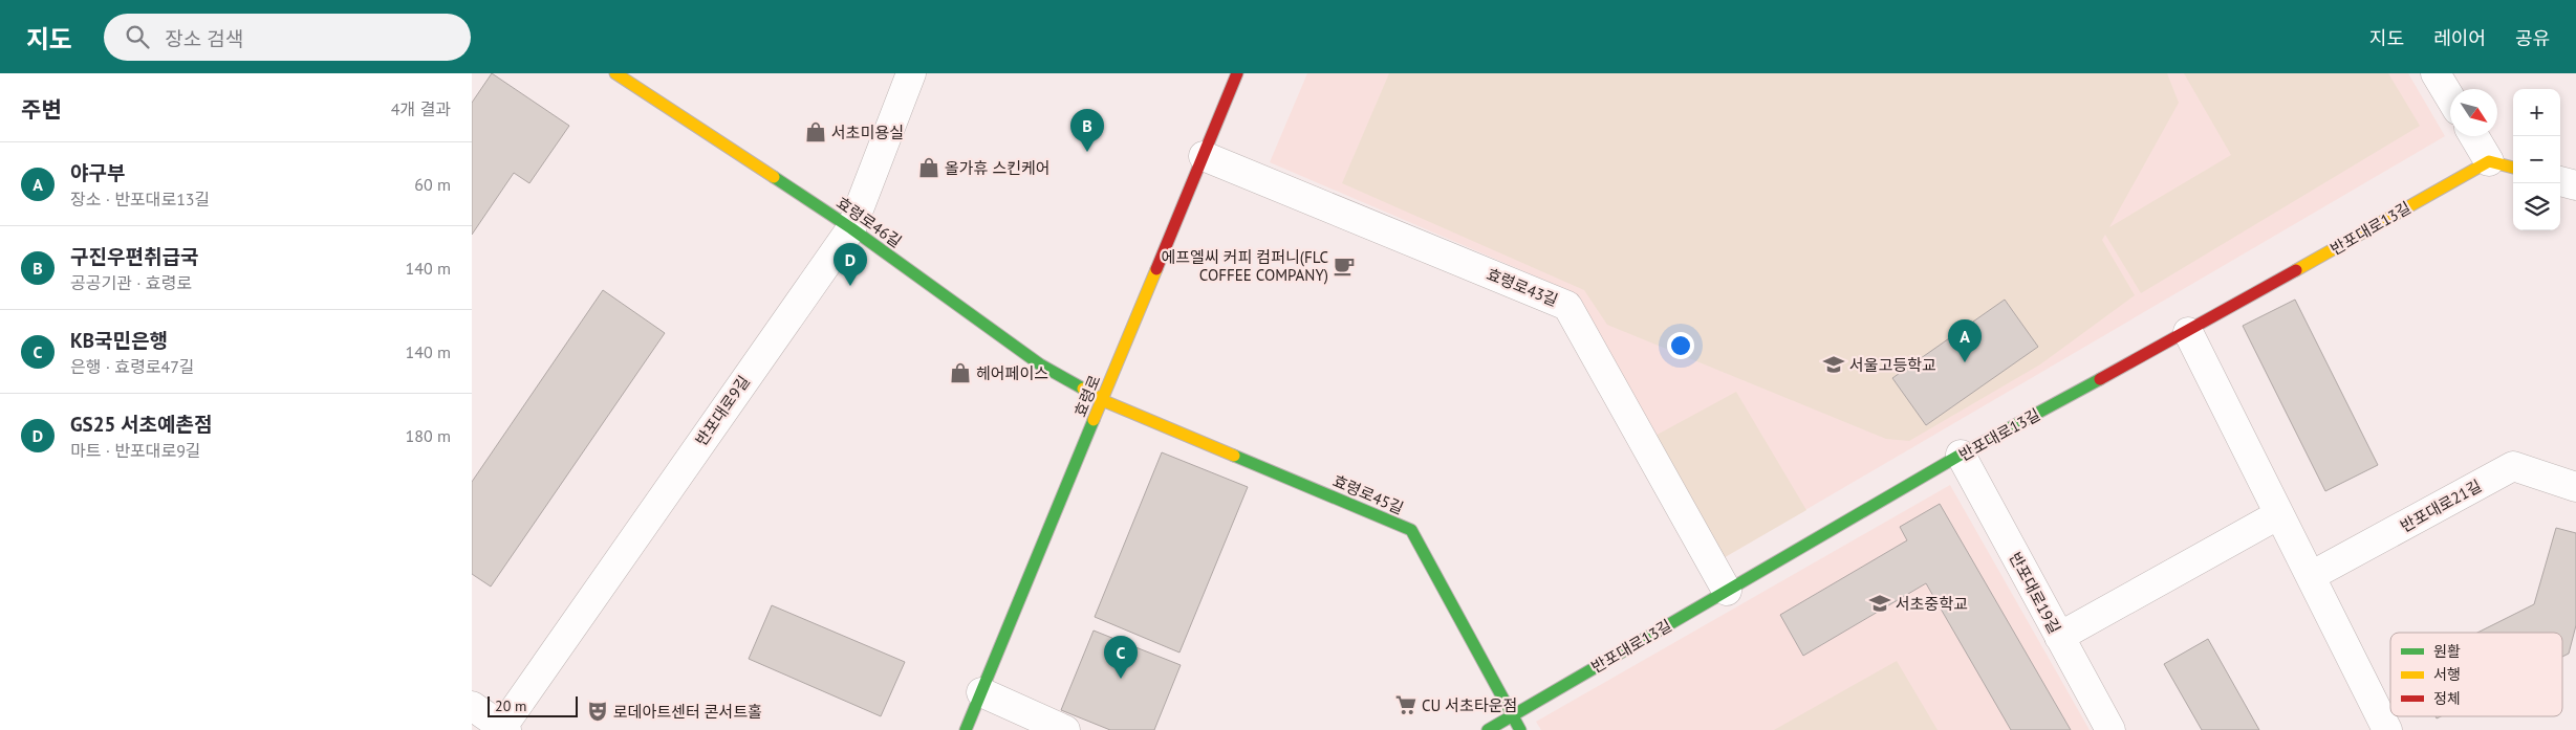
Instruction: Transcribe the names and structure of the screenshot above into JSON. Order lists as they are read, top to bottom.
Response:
{
  "streets": {
    "street": [
      "효령로46길",
      "반포대로13길",
      "효령로43길",
      "효령로",
      "반포대로9길",
      "효령로45길",
      "반포대로21길",
      "반포대로19길"
    ]
  },
  "crossings": [
    ["효령로46길", "효령로"],
    ["효령로46길", "반포대로9길"],
    ["효령로46길", "효령로45길"],
    ["반포대로13길", "효령로43길"],
    ["반포대로13길", "효령로45길"],
    ["반포대로13길", "반포대로19길"],
    ["효령로43길", "효령로"],
    ["효령로", "효령로45길"]
  ],
  "places": {
    "shop": ["서초미용실", "올가휴 스킨케어", "헤어페이스"],
    "cafe": ["에프엘씨 커피 컴퍼니(FLC COFFEE COMPANY)"],
    "school or university": ["서울고등학교", "서초중학교"],
    "supermarket": ["CU 서초타운점"],
    "theatre": ["로데아트센터 콘서트홀"]
  },
  "legend": ["원활", "서행", "정체"],
  "scale_bar": "20 m",
  "north": "bottom right",
  "page": {
    "header": "지도",
    "search": "장소 검색",
    "nav": ["지도", "레이어", "공유"],
    "heading": ["주변", "4개 결과"],
    "map_buttons": ["+", "−"],
    "pins": [
      "B",
      "D",
      "A",
      "C"
    ],
    "list": [
      {
        "mark": "A",
        "name": "야구부",
        "note": "장소 · 반포대로13길",
        "value": "60 m"
      },
      {
        "mark": "B",
        "name": "구진우편취급국",
        "note": "공공기관 · 효령로",
        "value": "140 m"
      },
      {
        "mark": "C",
        "name": "KB국민은행",
        "note": "은행 · 효령로47길",
        "value": "140 m"
      },
      {
        "mark": "D",
        "name": "GS25 서초예촌점",
        "note": "마트 · 반포대로9길",
        "value": "180 m"
      }
    ],
    "scale": "20 m"
  }
}
